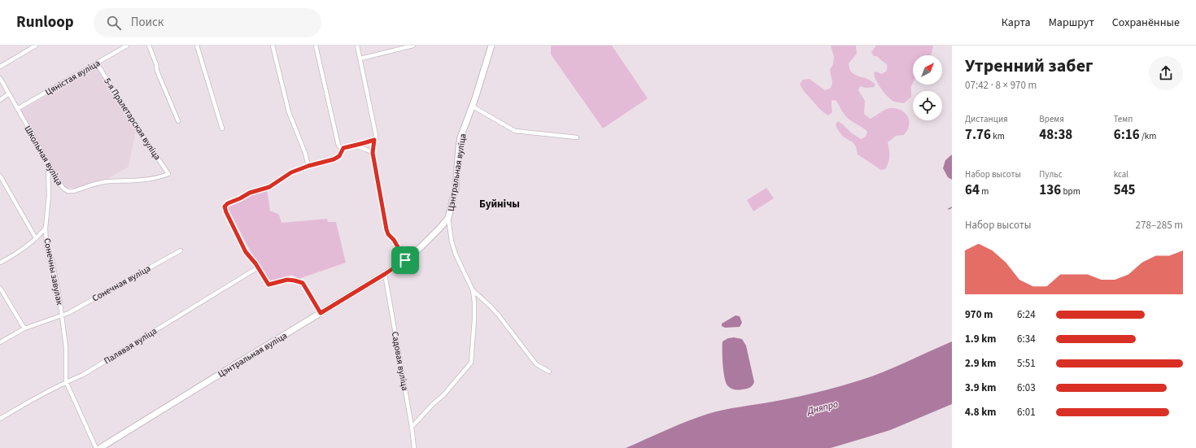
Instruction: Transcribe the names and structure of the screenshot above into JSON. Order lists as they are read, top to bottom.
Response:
{
  "streets": {
    "street": [
      "Цяністая вуліца",
      "5-я Пралетарская вуліца",
      "Школьная вуліца",
      "Цэнтральная вуліца",
      "Сонечны завулак",
      "Сонечная вуліца",
      "Палявая вуліца",
      "Садовая вуліца"
    ]
  },
  "crossings": [
    ["Цяністая вуліца", "5-я Пралетарская вуліца"],
    ["Цяністая вуліца", "Школьная вуліца"],
    ["5-я Пралетарская вуліца", "Школьная вуліца"],
    ["Школьная вуліца", "Сонечны завулак"],
    ["Цэнтральная вуліца", "Садовая вуліца"],
    ["Сонечны завулак", "Сонечная вуліца"],
    ["Сонечны завулак", "Палявая вуліца"]
  ],
  "districts": ["Буйнічы"],
  "water": ["Дняпро"],
  "north": "top right",
  "page": {
    "header": "Runloop",
    "search": "Поиск",
    "nav": ["Карта", "Маршрут", "Сохранённые"],
    "heading": ["Утренний забег", "07:42 · 8 × 970 m"],
    "stats": [
      ["Дистанция", "7.76 km"],
      ["Время", "48:38"],
      ["Темп", "6:16 /km"],
      ["Набор высоты", "64 m"],
      ["Пульс", "136 bpm"],
      ["kcal", "545"]
    ],
    "chart": ["Набор высоты", "278–285 m"],
    "list": [
      {
        "name": "970 m",
        "note": "6:24"
      },
      {
        "name": "1.9 km",
        "note": "6:34"
      },
      {
        "name": "2.9 km",
        "note": "5:51"
      },
      {
        "name": "3.9 km",
        "note": "6:03"
      },
      {
        "name": "4.8 km",
        "note": "6:01"
      }
    ]
  }
}
